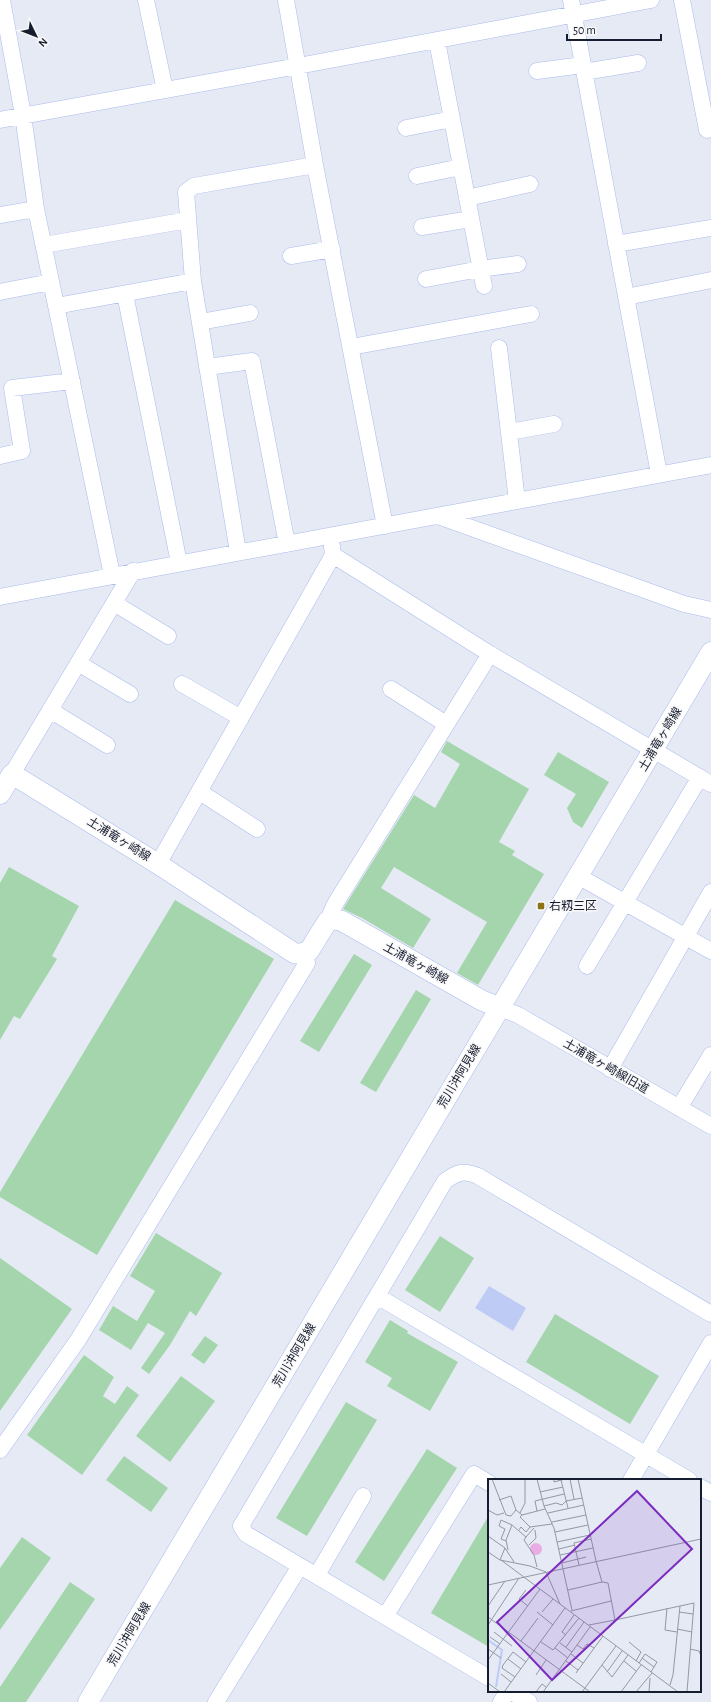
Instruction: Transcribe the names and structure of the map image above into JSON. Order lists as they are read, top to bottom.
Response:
{
  "streets": {
    "main road": ["土浦竜ヶ崎線", "荒川沖阿見線"],
    "street": ["土浦竜ヶ崎線旧道"]
  },
  "crossings": [
    ["土浦竜ヶ崎線", "土浦竜ヶ崎線旧道"],
    ["土浦竜ヶ崎線", "荒川沖阿見線"],
    ["土浦竜ヶ崎線旧道", "荒川沖阿見線"]
  ],
  "places": {
    "transit": ["右籾三区"]
  },
  "scale_bar": "50 m",
  "north": "bottom right"
}
